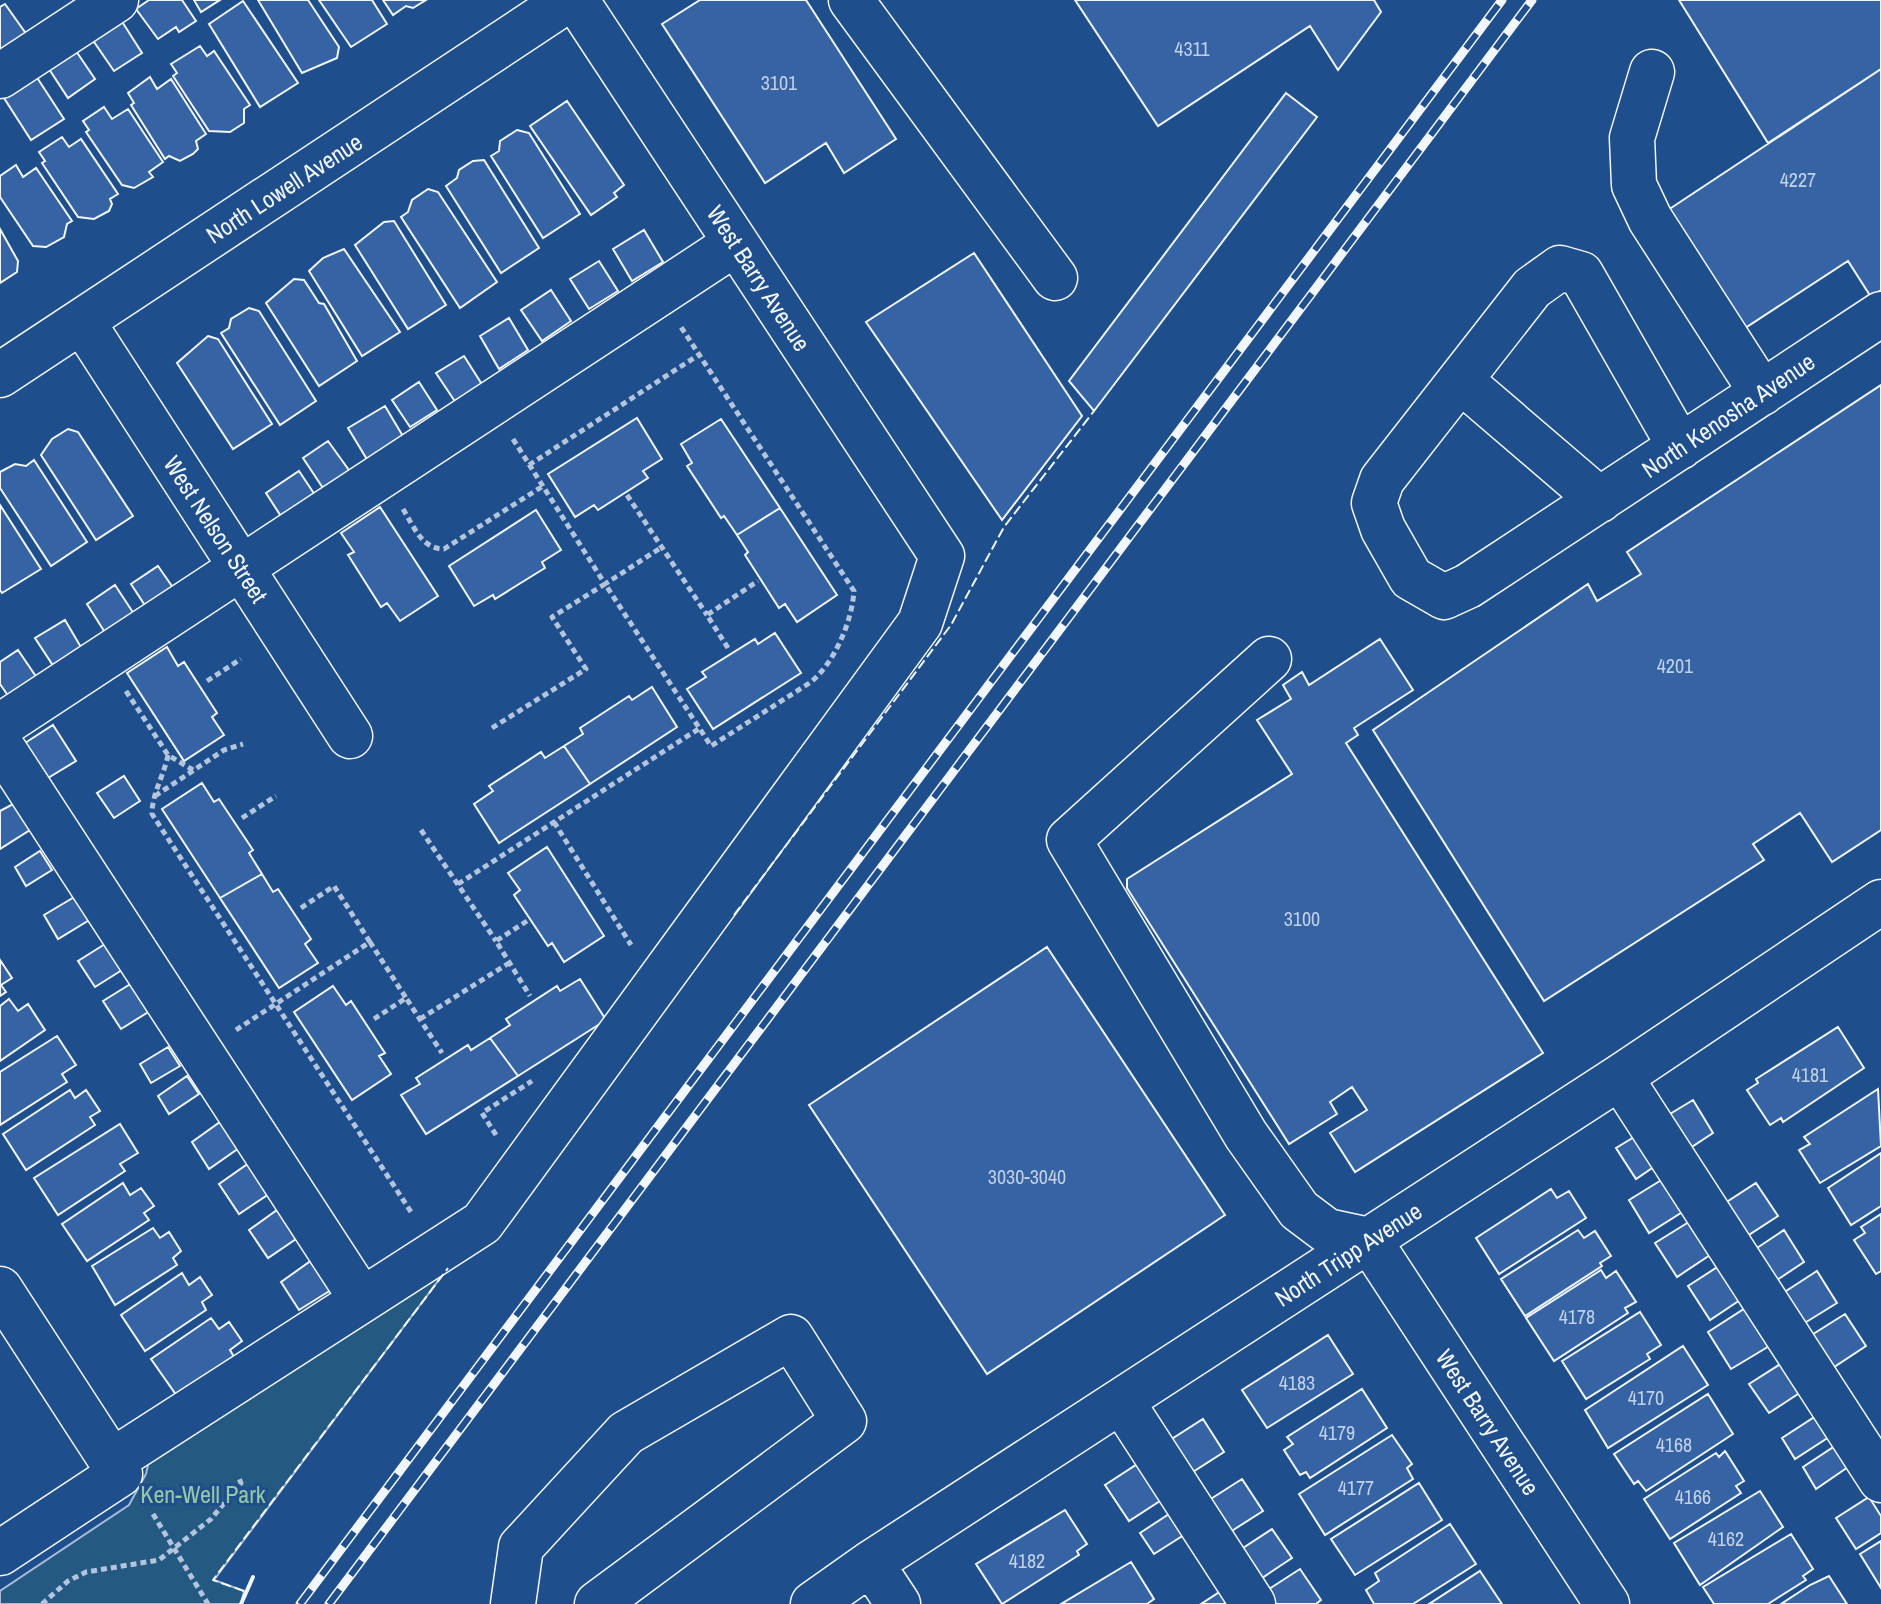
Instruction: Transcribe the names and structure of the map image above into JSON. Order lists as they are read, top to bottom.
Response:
{
  "streets": {
    "street": [
      "North Lowell Avenue",
      "West Barry Avenue",
      "North Kenosha Avenue",
      "West Nelson Street",
      "North Tripp Avenue"
    ]
  },
  "crossings": [
    ["North Lowell Avenue", "West Nelson Street"],
    ["West Barry Avenue", "North Tripp Avenue"]
  ],
  "parks": ["Ken-Well Park"],
  "house_numbers": [
    "4311",
    "3101",
    "4227",
    "4201",
    "3100",
    "4181",
    "3030-3040",
    "4178",
    "4183",
    "4170",
    "4179",
    "4168",
    "4177",
    "4166",
    "4162",
    "4182"
  ]
}
